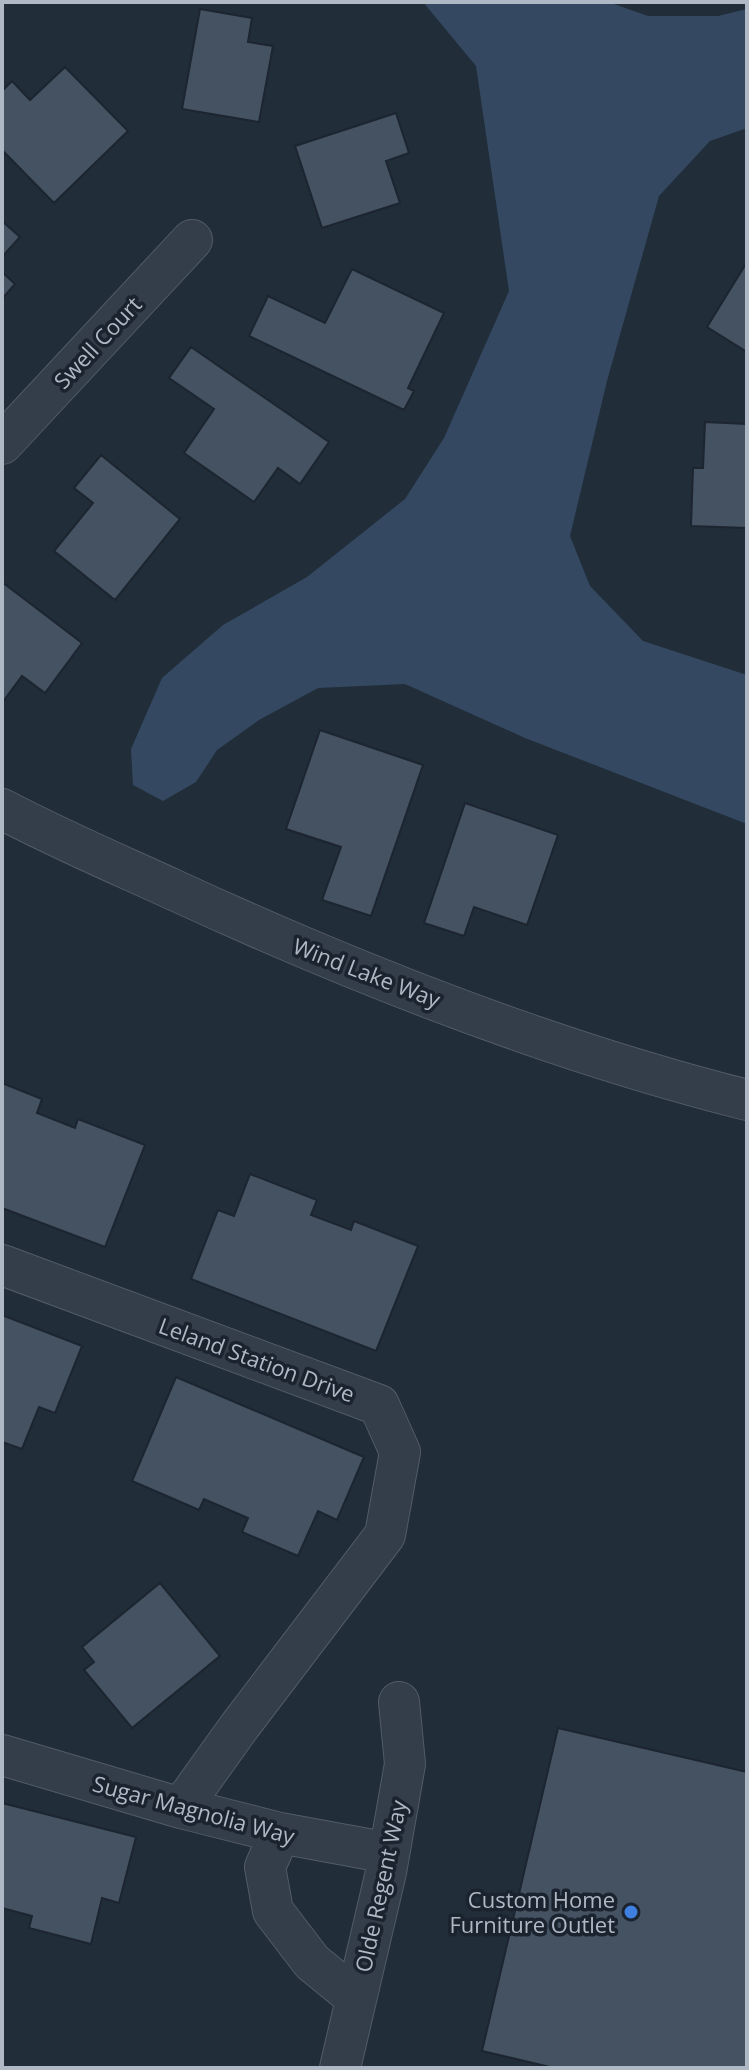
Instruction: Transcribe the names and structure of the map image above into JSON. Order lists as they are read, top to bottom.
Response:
{
  "streets": {
    "street": [
      "Swell Court",
      "Wind Lake Way",
      "Leland Station Drive",
      "Sugar Magnolia Way",
      "Olde Regent Way"
    ]
  },
  "crossings": [
    ["Leland Station Drive", "Sugar Magnolia Way"],
    ["Sugar Magnolia Way", "Olde Regent Way"]
  ],
  "places": ["Custom Home Furniture Outlet"]
}
